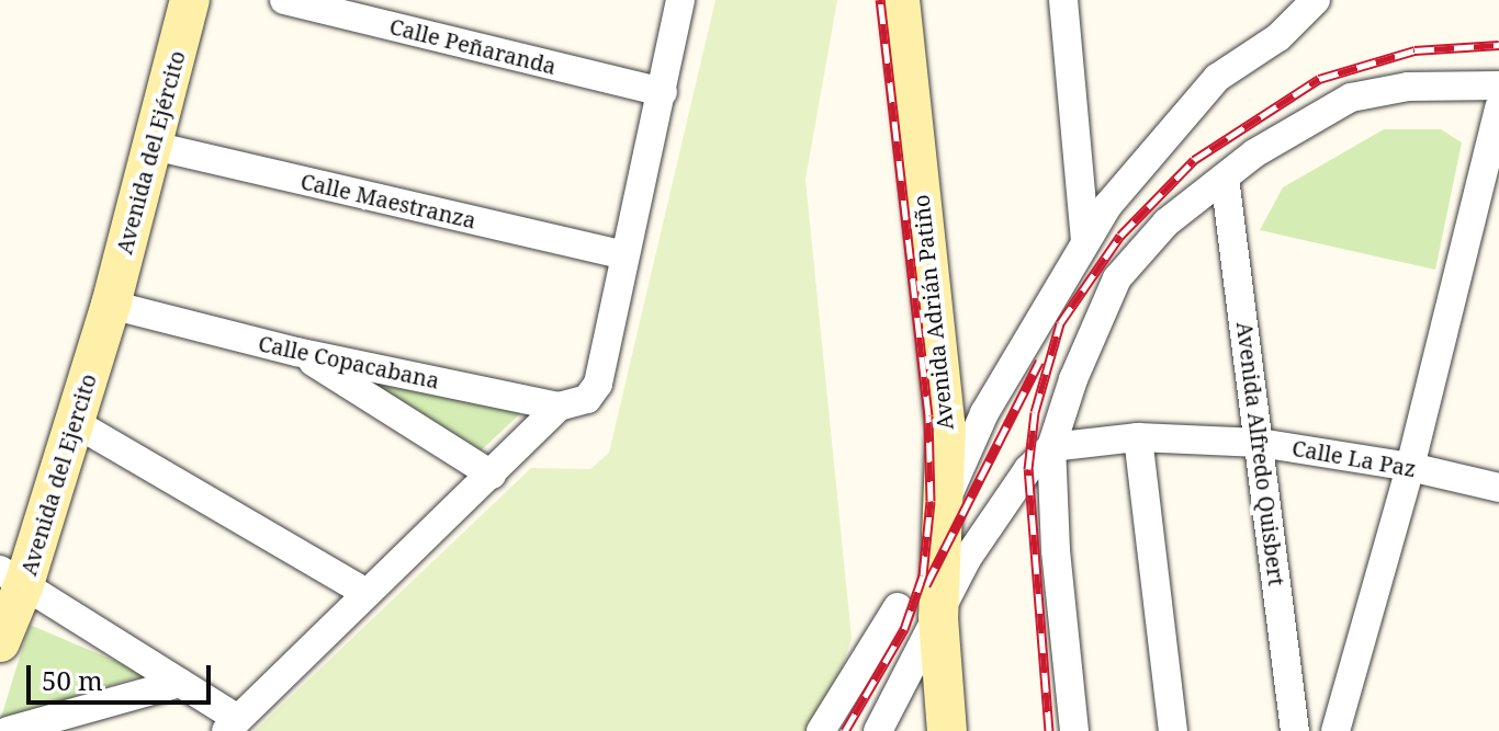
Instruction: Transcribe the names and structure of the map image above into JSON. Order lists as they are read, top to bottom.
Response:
{
  "streets": {
    "street": [
      "Calle Peñaranda",
      "Avenida del Ejército",
      "Calle Maestranza",
      "Avenida Adrián Patiño",
      "Calle Copacabana",
      "Avenida Alfredo Quisbert",
      "Calle La Paz",
      "Avenida del Ejercito"
    ]
  },
  "crossings": [
    ["Avenida del Ejército", "Calle Maestranza"],
    ["Avenida del Ejército", "Calle Copacabana"],
    ["Avenida del Ejército", "Avenida del Ejercito"],
    ["Calle Maestranza", "Calle Copacabana"],
    ["Calle Copacabana", "Avenida del Ejercito"],
    ["Avenida Alfredo Quisbert", "Calle La Paz"]
  ],
  "scale_bar": "50 m"
}
